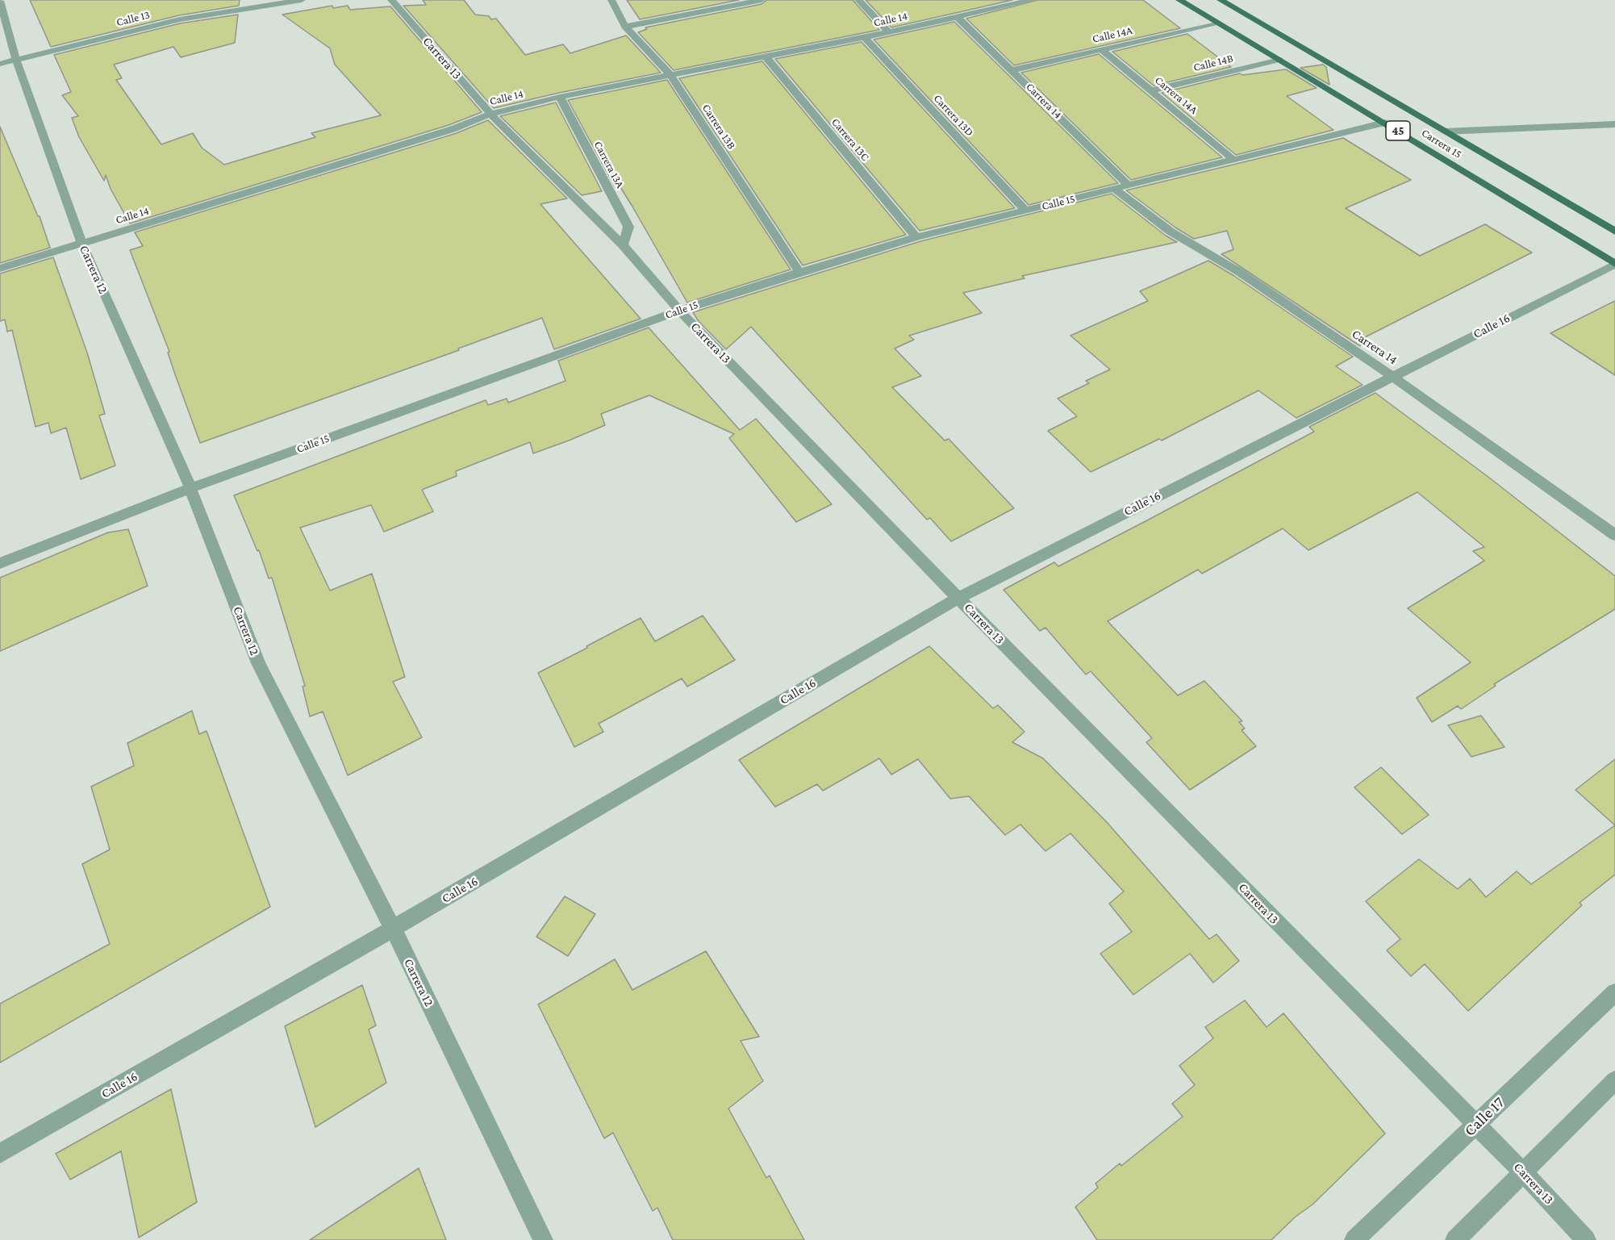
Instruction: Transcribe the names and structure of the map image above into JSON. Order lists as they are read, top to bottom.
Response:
{
  "streets": {
    "main road": ["45", "Carrera 15"],
    "street": [
      "Calle 13",
      "Calle 14",
      "Calle 14A",
      "Carrera 13",
      "Calle 14B",
      "Carrera 14A",
      "Carrera 14",
      "Carrera 13D",
      "Carrera 13B",
      "Carrera 13C",
      "Carrera 13A",
      "Calle 15",
      "Carrera 12",
      "Calle 16",
      "Calle 17"
    ]
  },
  "crossings": [
    ["Calle 13", "Carrera 12"],
    ["Calle 14", "Carrera 13"],
    ["Calle 14", "Carrera 14"],
    ["Calle 14", "Carrera 13D"],
    ["Calle 14", "Carrera 13B"],
    ["Calle 14", "Carrera 13C"],
    ["Calle 14", "Carrera 13A"],
    ["Calle 14", "Carrera 12"],
    ["Calle 14A", "Carrera 14A"],
    ["Calle 14A", "Carrera 14"],
    ["Calle 14A", "Carrera 15"],
    ["Carrera 13", "Carrera 13A"],
    ["Carrera 13", "Calle 15"],
    ["Carrera 13", "Calle 16"],
    ["Carrera 13", "Calle 17"],
    ["Calle 14B", "Carrera 14A"],
    ["Calle 14B", "Carrera 15"],
    ["Carrera 14A", "Calle 15"],
    ["Carrera 14", "Calle 15"],
    ["Carrera 14", "Calle 16"],
    ["Carrera 13D", "Calle 15"],
    ["Carrera 13B", "Calle 15"],
    ["Carrera 13C", "Calle 15"],
    ["Carrera 15", "Calle 15"],
    ["Carrera 15", "Calle 16"],
    ["Calle 15", "Carrera 12"],
    ["Carrera 12", "Calle 16"]
  ]
}
